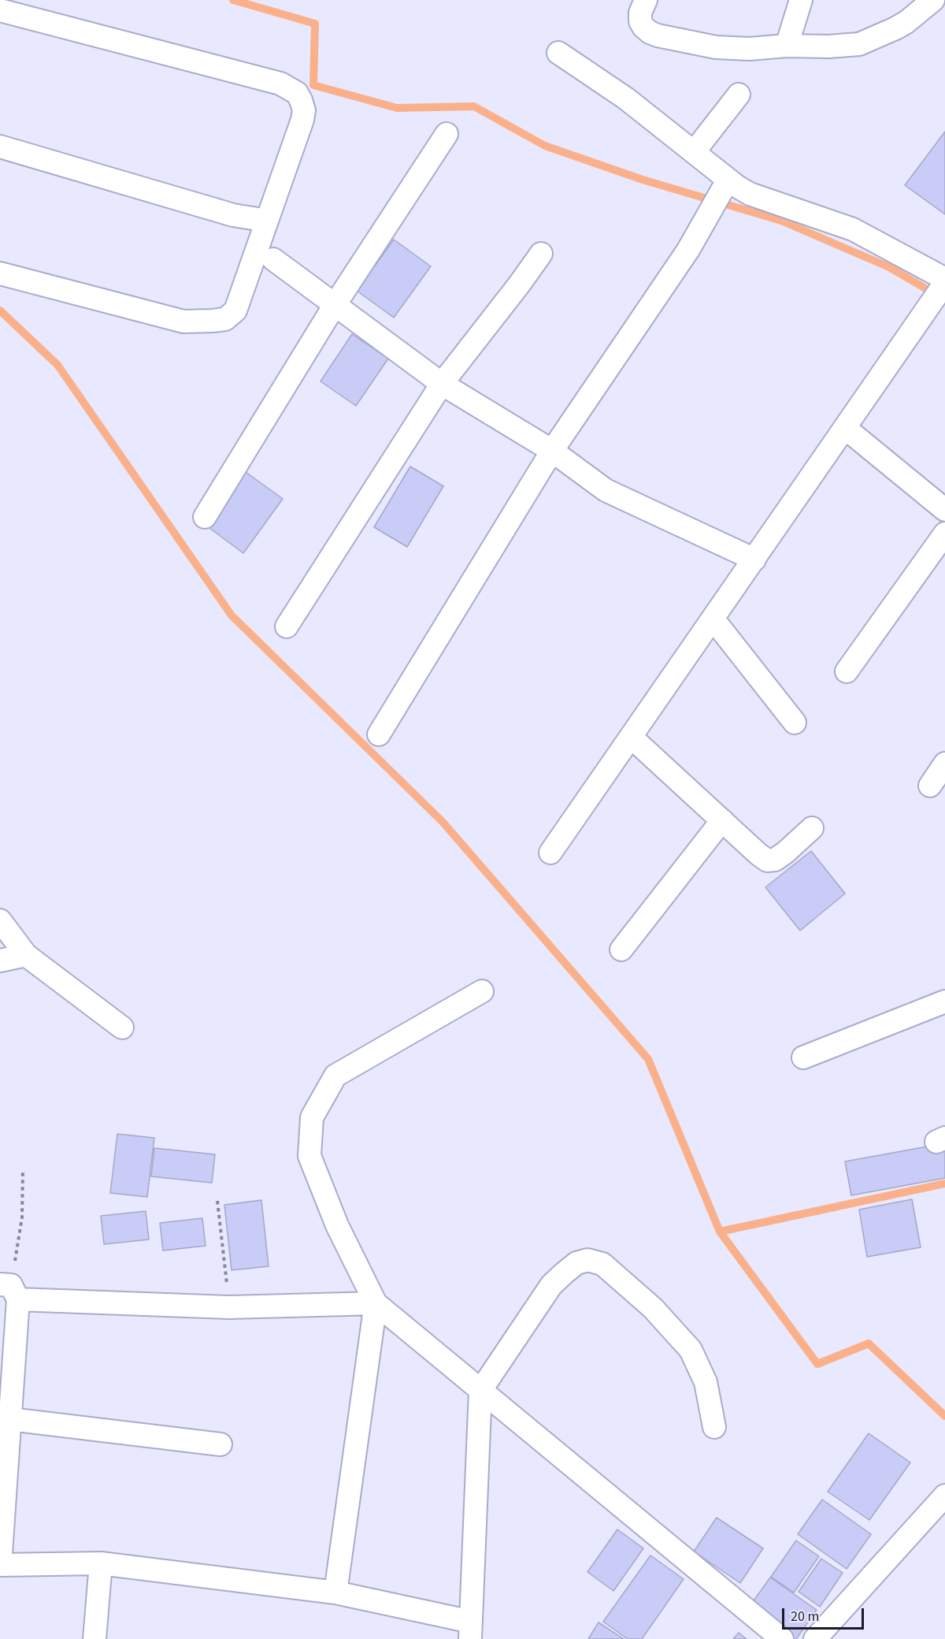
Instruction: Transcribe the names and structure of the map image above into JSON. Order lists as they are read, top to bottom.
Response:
{
  "scale_bar": "20 m"
}
